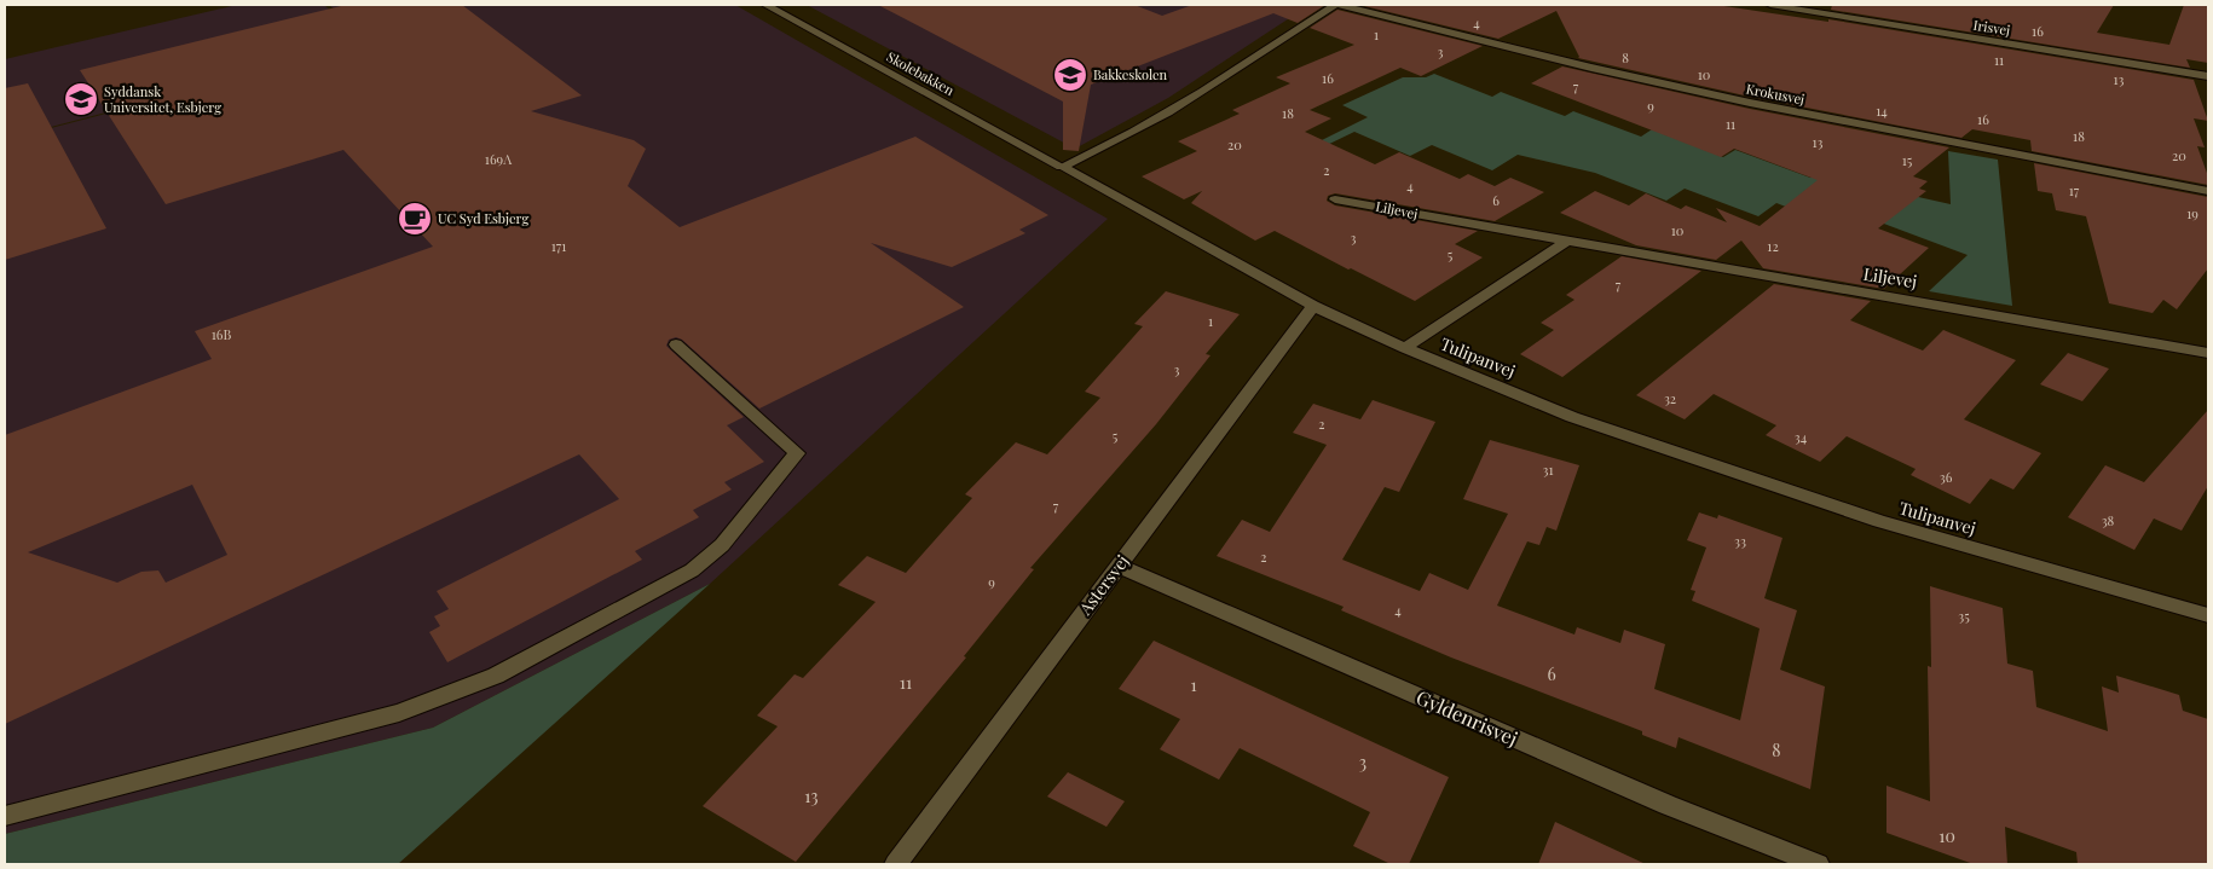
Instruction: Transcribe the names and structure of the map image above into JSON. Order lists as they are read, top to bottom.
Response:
{
  "streets": {
    "street": [
      "Irisvej",
      "Skolebakken",
      "Krokusvej",
      "Liljevej",
      "Tulipanvej",
      "Astersvej",
      "Gyldenrisvej"
    ]
  },
  "crossings": [
    ["Skolebakken", "Tulipanvej"],
    ["Tulipanvej", "Astersvej"],
    ["Astersvej", "Gyldenrisvej"]
  ],
  "places": {
    "school or university": ["Bakkeskolen", "Syddansk Universitet, Esbjerg"],
    "cafe": ["UC Syd Esbjerg"]
  },
  "house_numbers": [
    "4",
    "16",
    "1",
    "3",
    "8",
    "11",
    "10",
    "16",
    "13",
    "7",
    "9",
    "14",
    "18",
    "16",
    "11",
    "18",
    "13",
    "20",
    "20",
    "169A",
    "15",
    "2",
    "4",
    "17",
    "6",
    "19",
    "10",
    "3",
    "171",
    "12",
    "5",
    "7",
    "1",
    "16B",
    "3",
    "32",
    "2",
    "5",
    "34",
    "31",
    "36",
    "7",
    "38",
    "33",
    "2",
    "9",
    "4",
    "35",
    "6",
    "11",
    "1",
    "8",
    "3",
    "13",
    "10"
  ]
}
